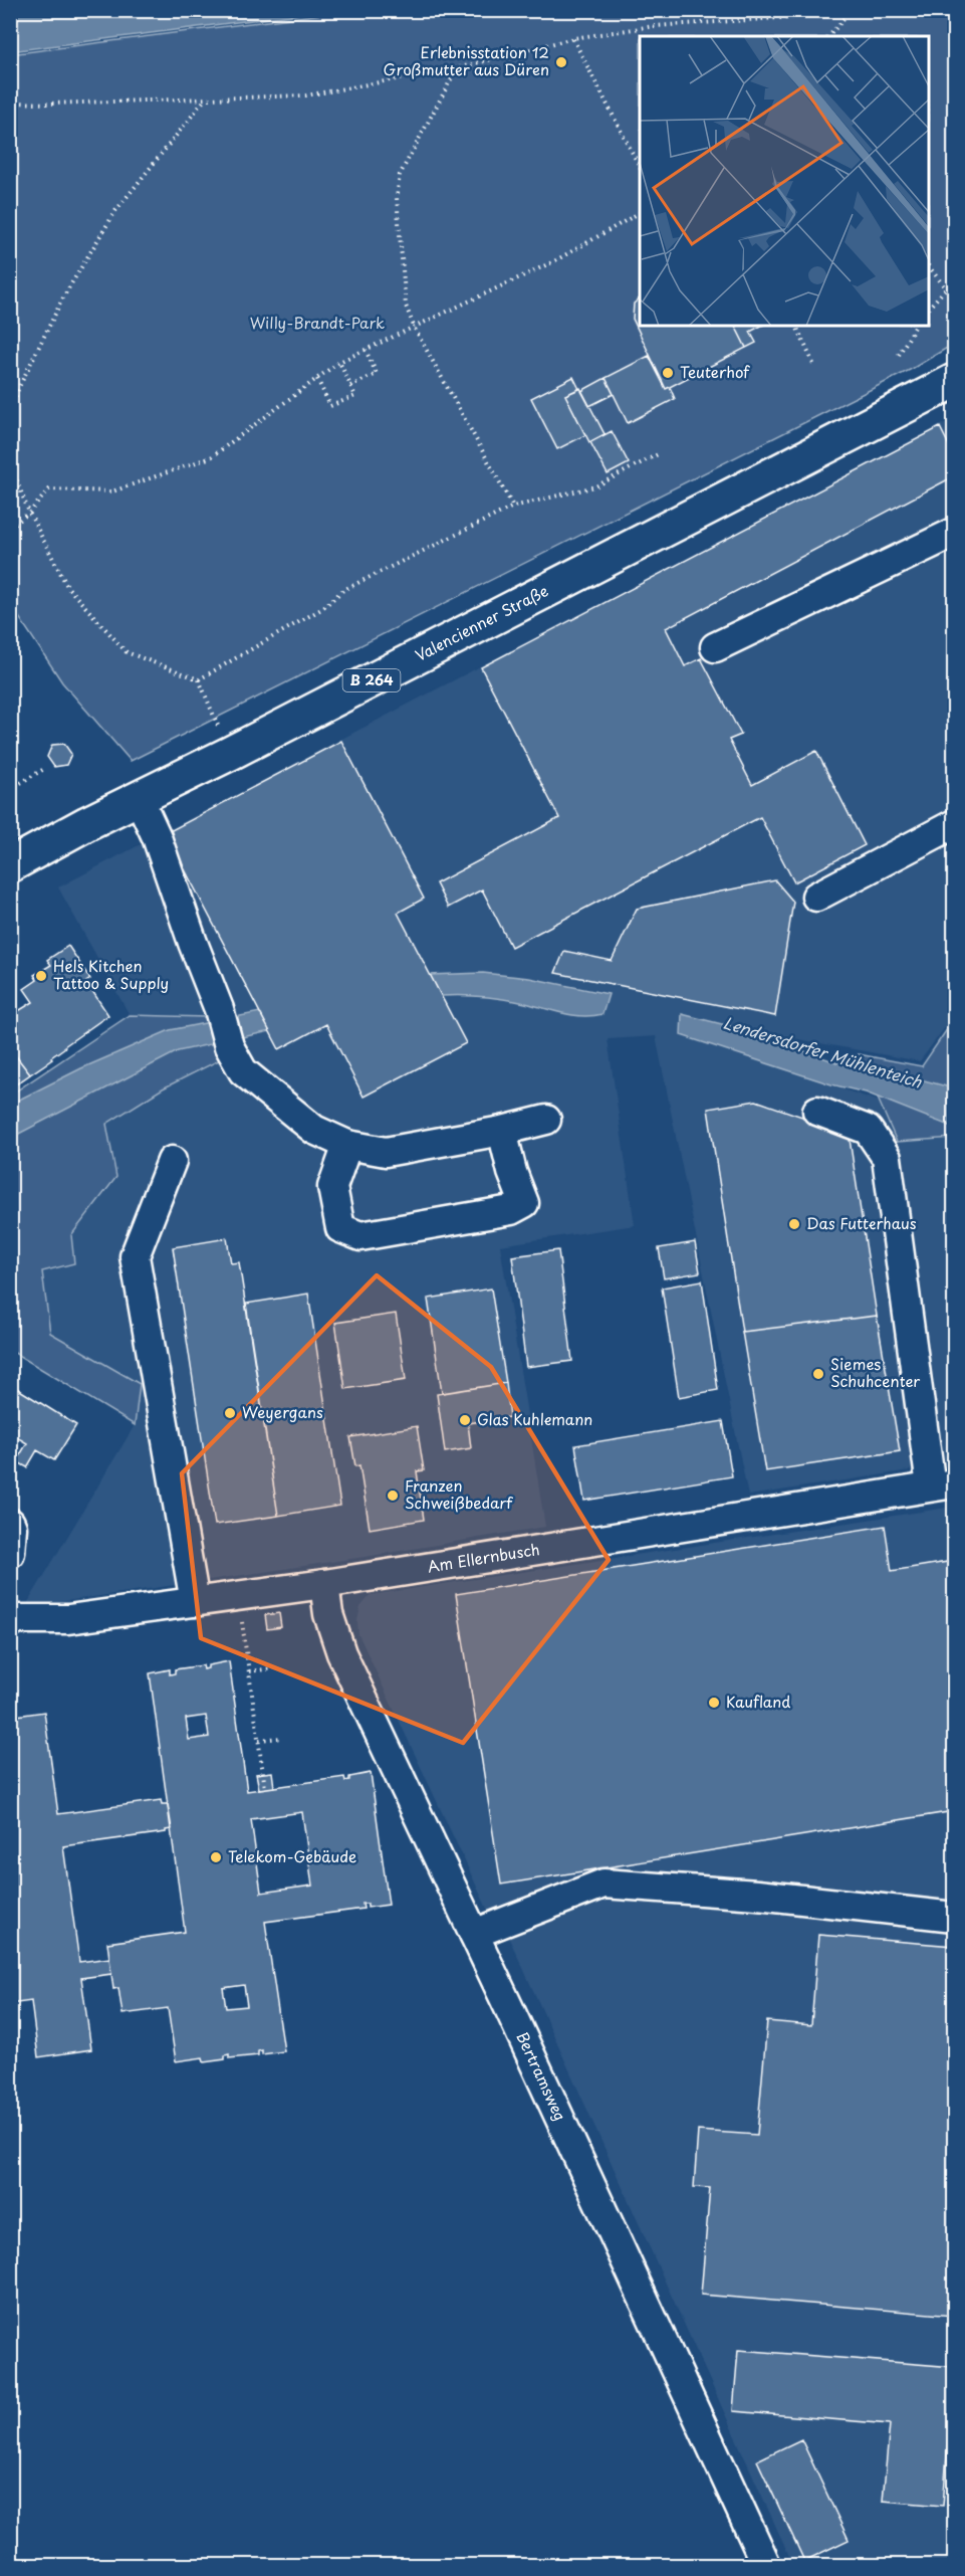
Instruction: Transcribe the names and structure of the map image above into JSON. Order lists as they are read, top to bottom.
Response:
{
  "streets": {
    "main road": ["Valencienner Straße", "B 264"],
    "street": ["Am Ellernbusch", "Bertramsweg"]
  },
  "crossings": [
    ["Am Ellernbusch", "Bertramsweg"]
  ],
  "water": ["Lendersdorfer Mühlenteich"],
  "parks": ["Willy-Brandt-Park"],
  "places": [
    "Erlebnisstation 12 Großmutter aus Düren",
    "Teuterhof",
    "Hels Kitchen Tattoo & Supply",
    "Das Futterhaus",
    "Siemes Schuhcenter",
    "Weyergans",
    "Glas Kuhlemann",
    "Franzen Schweißbedarf",
    "Kaufland",
    "Telekom-Gebäude"
  ]
}
